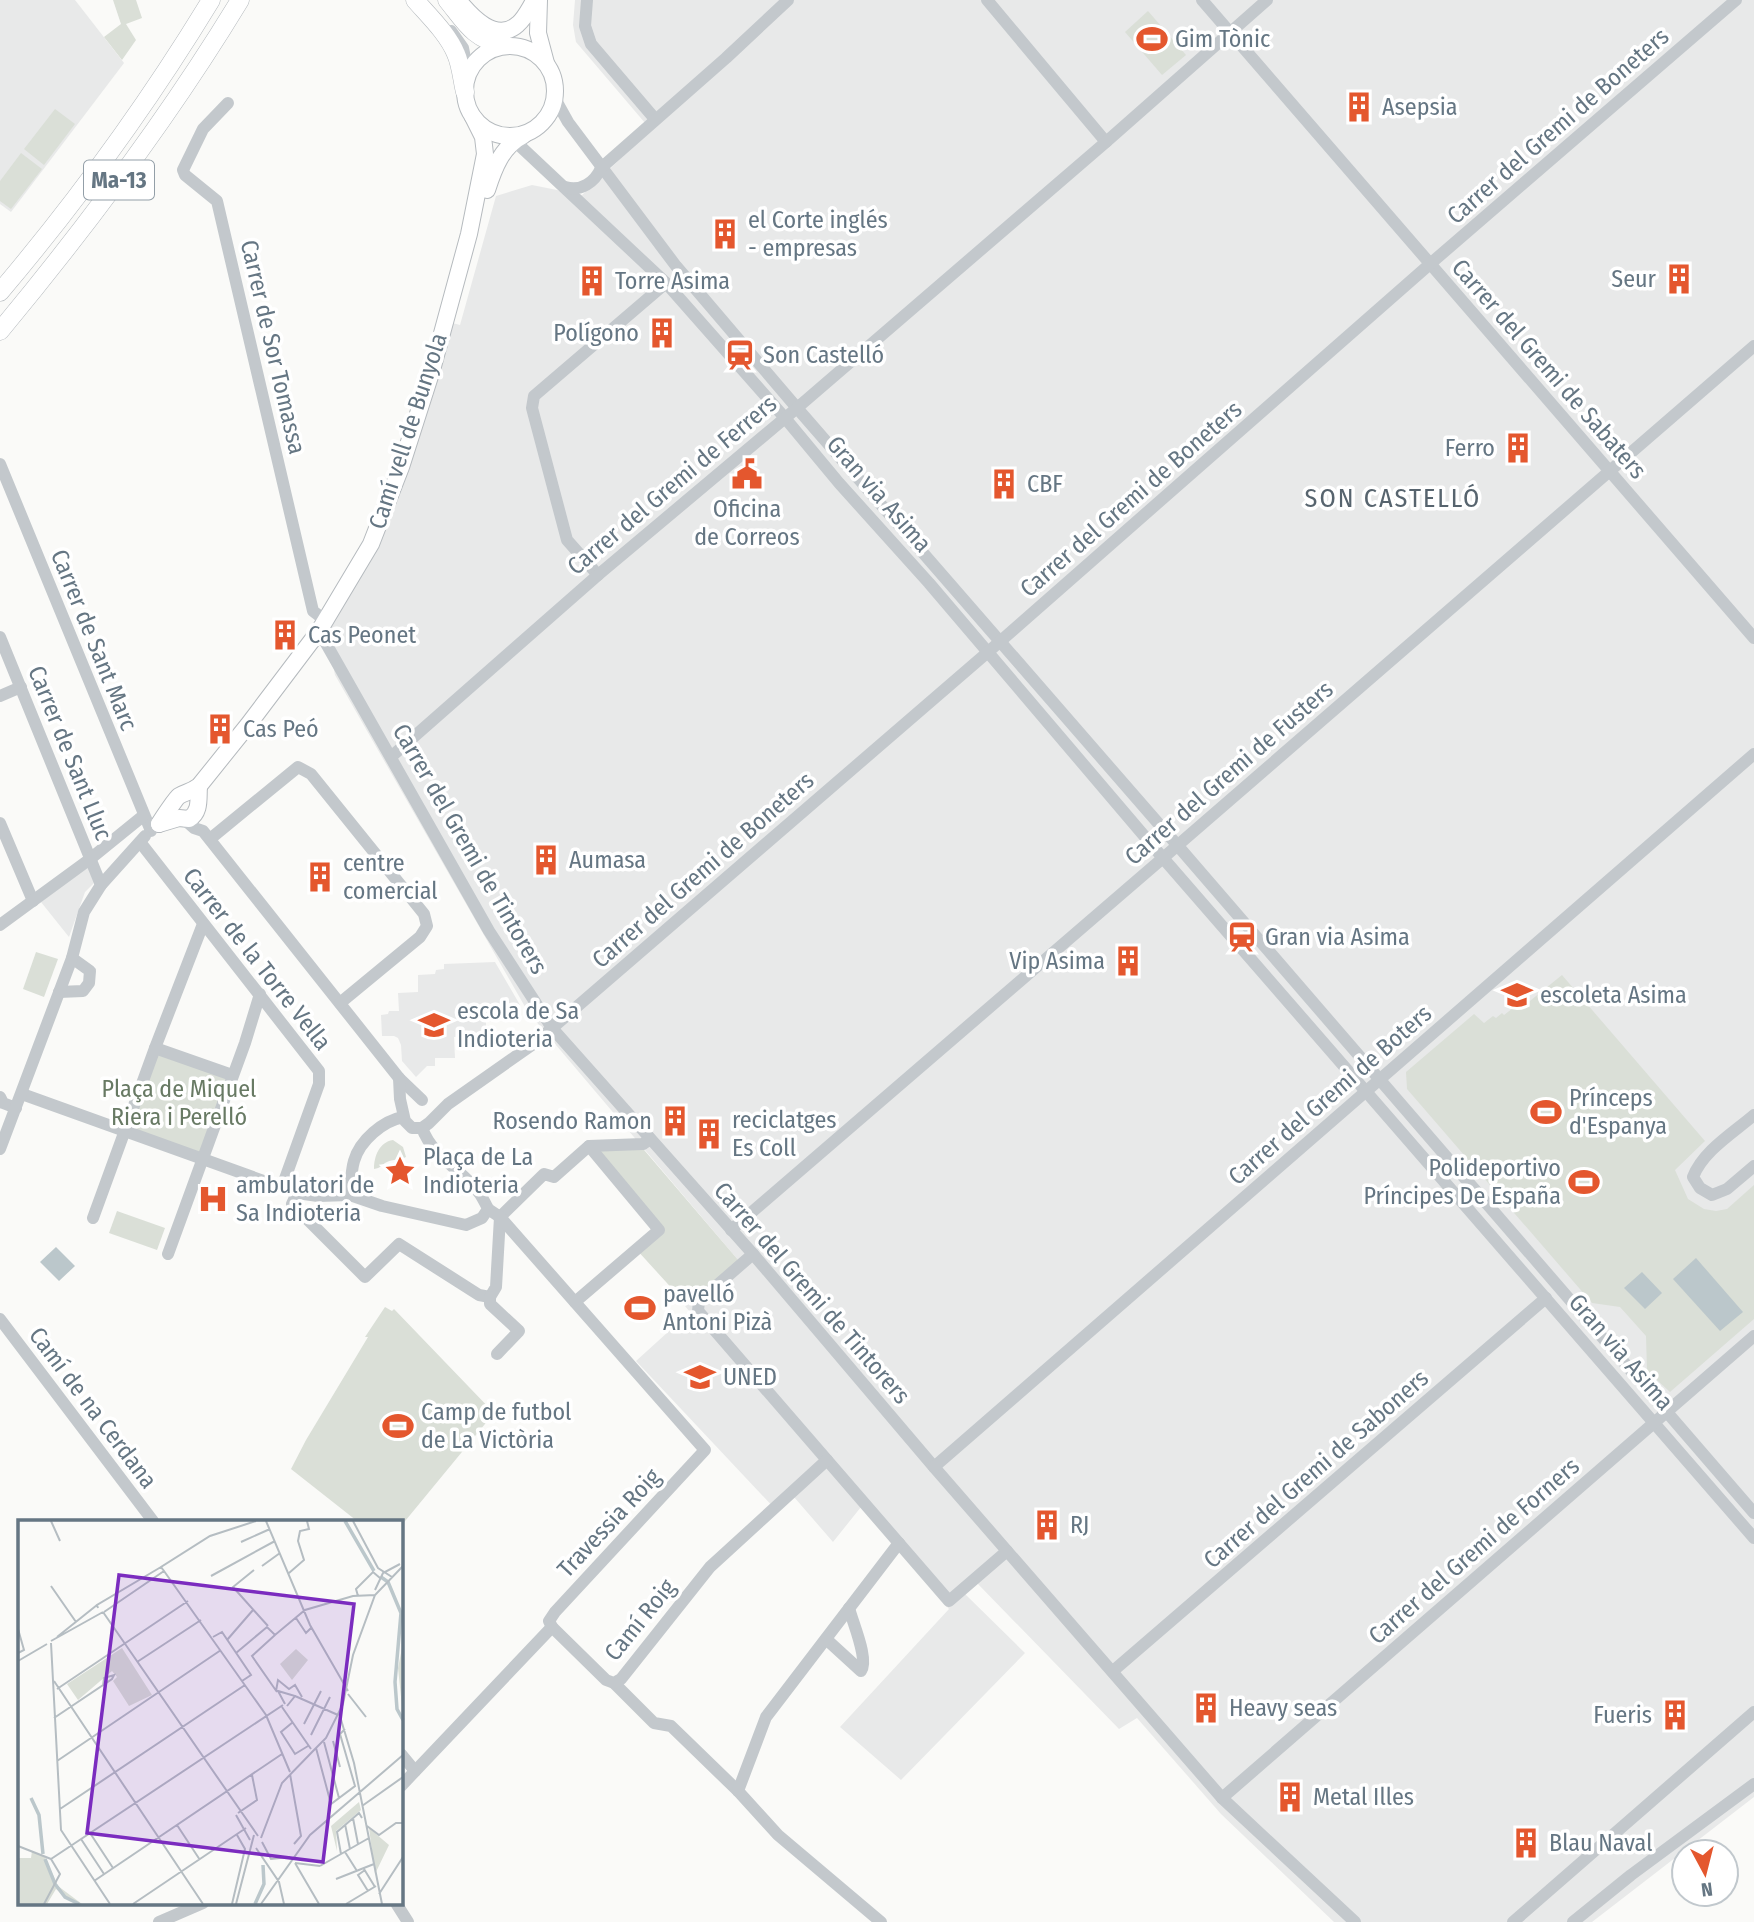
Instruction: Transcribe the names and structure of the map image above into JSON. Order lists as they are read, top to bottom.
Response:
{
  "streets": {
    "highway": ["Ma-13"],
    "main road": ["Camí vell de Bunyola"],
    "street": [
      "Carrer del Gremi de Boneters",
      "Carrer de Sor Tomassa",
      "Carrer del Gremi de Sabaters",
      "Carrer del Gremi de Ferrers",
      "Gran via Asima",
      "Carrer de Sant Marc",
      "Carrer de Sant Lluc",
      "Carrer del Gremi de Fusters",
      "Carrer del Gremi de Tintorers",
      "Carrer de la Torre Vella",
      "Carrer del Gremi de Boters",
      "Camí de na Cerdana",
      "Carrer del Gremi de Saboners",
      "Travessia Roig",
      "Carrer del Gremi de Forners",
      "Camí Roig"
    ]
  },
  "crossings": [
    ["Carrer del Gremi de Boneters", "Carrer del Gremi de Sabaters"],
    ["Carrer del Gremi de Boneters", "Gran via Asima"],
    ["Carrer del Gremi de Boneters", "Carrer del Gremi de Tintorers"],
    ["Carrer de Sor Tomassa", "Camí vell de Bunyola"],
    ["Carrer de Sor Tomassa", "Carrer del Gremi de Tintorers"],
    ["Carrer del Gremi de Sabaters", "Carrer del Gremi de Ferrers"],
    ["Carrer del Gremi de Sabaters", "Carrer del Gremi de Fusters"],
    ["Camí vell de Bunyola", "Carrer del Gremi de Tintorers"],
    ["Carrer del Gremi de Ferrers", "Gran via Asima"],
    ["Carrer del Gremi de Ferrers", "Carrer del Gremi de Tintorers"],
    ["Gran via Asima", "Carrer del Gremi de Fusters"],
    ["Gran via Asima", "Carrer del Gremi de Boters"],
    ["Gran via Asima", "Carrer del Gremi de Saboners"],
    ["Gran via Asima", "Carrer del Gremi de Forners"],
    ["Carrer del Gremi de Fusters", "Carrer del Gremi de Tintorers"],
    ["Carrer del Gremi de Tintorers", "Carrer del Gremi de Boters"],
    ["Carrer del Gremi de Tintorers", "Carrer del Gremi de Saboners"],
    ["Carrer del Gremi de Tintorers", "Carrer del Gremi de Forners"],
    ["Travessia Roig", "Camí Roig"]
  ],
  "districts": ["SON CASTELLÓ"],
  "parks": ["Plaça de Miquel Riera i Perelló"],
  "places": {
    "sports": [
      "Gim Tònic",
      "Prínceps d'Espanya",
      "Polideportivo Príncipes De España",
      "pavelló Antoni Pizà",
      "Camp de futbol de La Victòria"
    ],
    "building": [
      "Asepsia",
      "el Corte inglés - empresas",
      "Seur",
      "Torre Asima",
      "Polígono",
      "Ferro",
      "CBF",
      "Cas Peonet",
      "Cas Peó",
      "Aumasa",
      "centre comercial",
      "Vip Asima",
      "Rosendo Ramon",
      "reciclatges Es Coll",
      "RJ",
      "Heavy seas",
      "Fueris",
      "Metal Illes",
      "Blau Naval"
    ],
    "station": ["Son Castelló", "Gran via Asima"],
    "public building": ["Oficina de Correos"],
    "school or university": ["escoleta Asima", "escola de Sa Indioteria", "UNED"],
    "place": ["Plaça de La Indioteria"],
    "hospital": ["ambulatori de Sa Indioteria"]
  },
  "north": "bottom"
}
